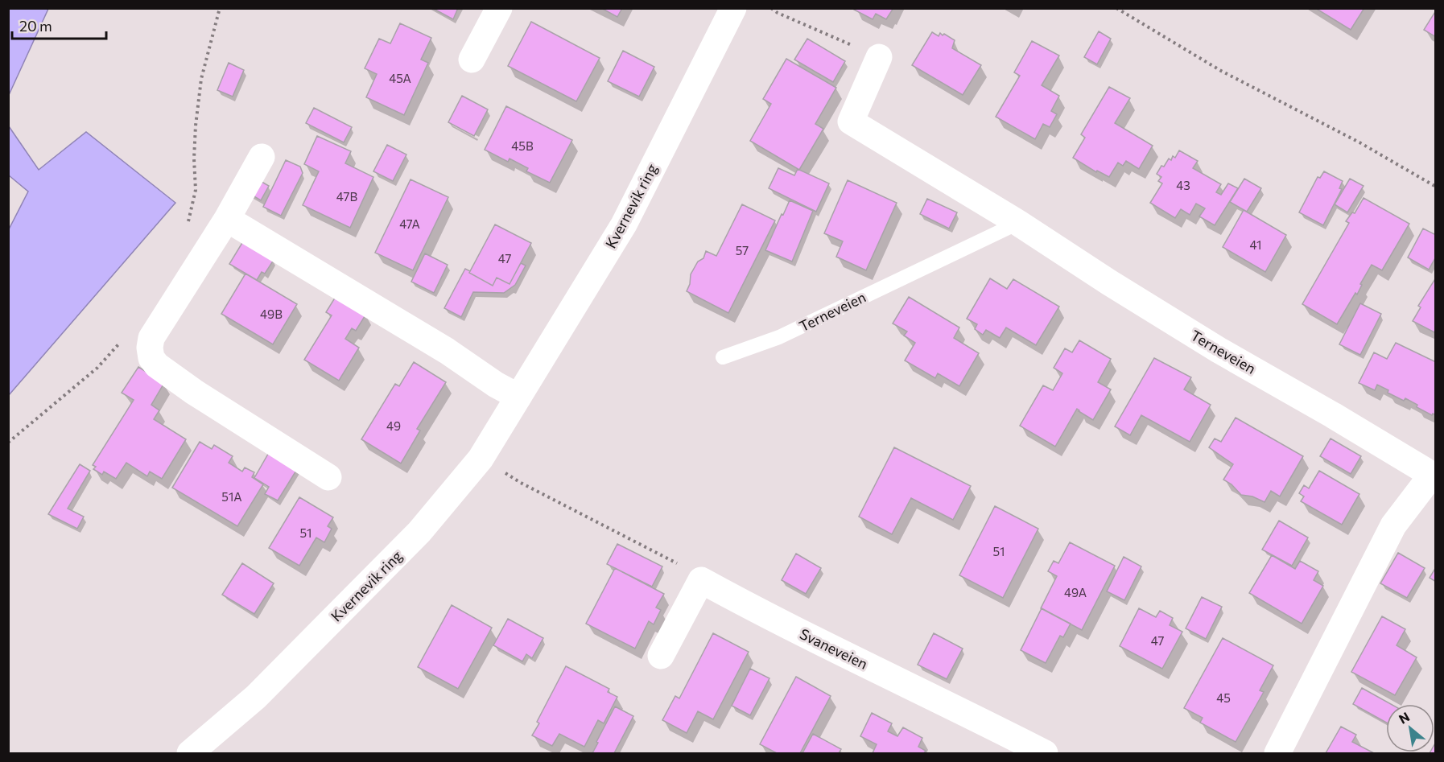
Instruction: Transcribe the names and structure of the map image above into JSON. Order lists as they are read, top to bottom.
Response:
{
  "streets": {
    "street": ["Kvernevik ring", "Terneveien", "Svaneveien"]
  },
  "house_numbers": [
    "45A",
    "45B",
    "43",
    "47B",
    "47A",
    "41",
    "57",
    "47",
    "49B",
    "49",
    "51A",
    "51",
    "51",
    "49A",
    "47",
    "45"
  ],
  "scale_bar": "20 m",
  "north": "top left"
}
